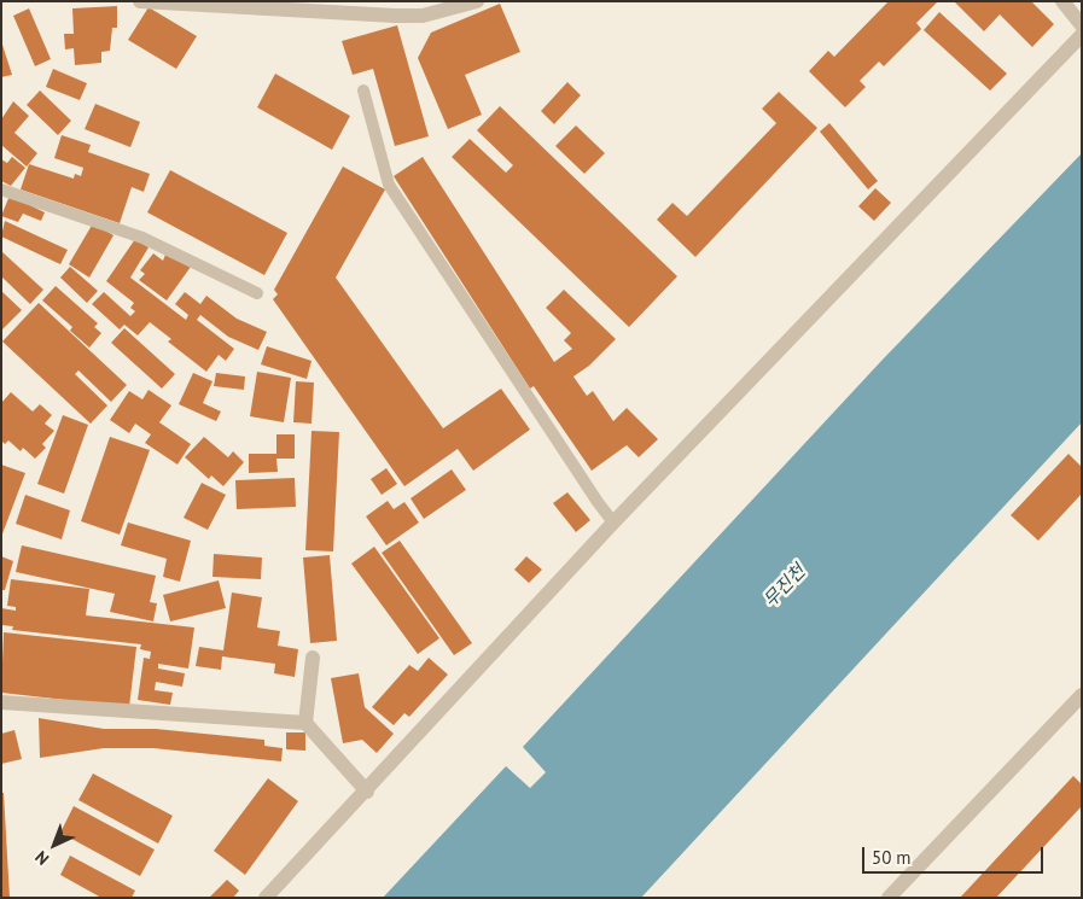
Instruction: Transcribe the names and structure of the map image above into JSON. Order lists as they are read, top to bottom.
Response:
{
  "water": ["무진천"],
  "scale_bar": "50 m",
  "north": "bottom left"
}
